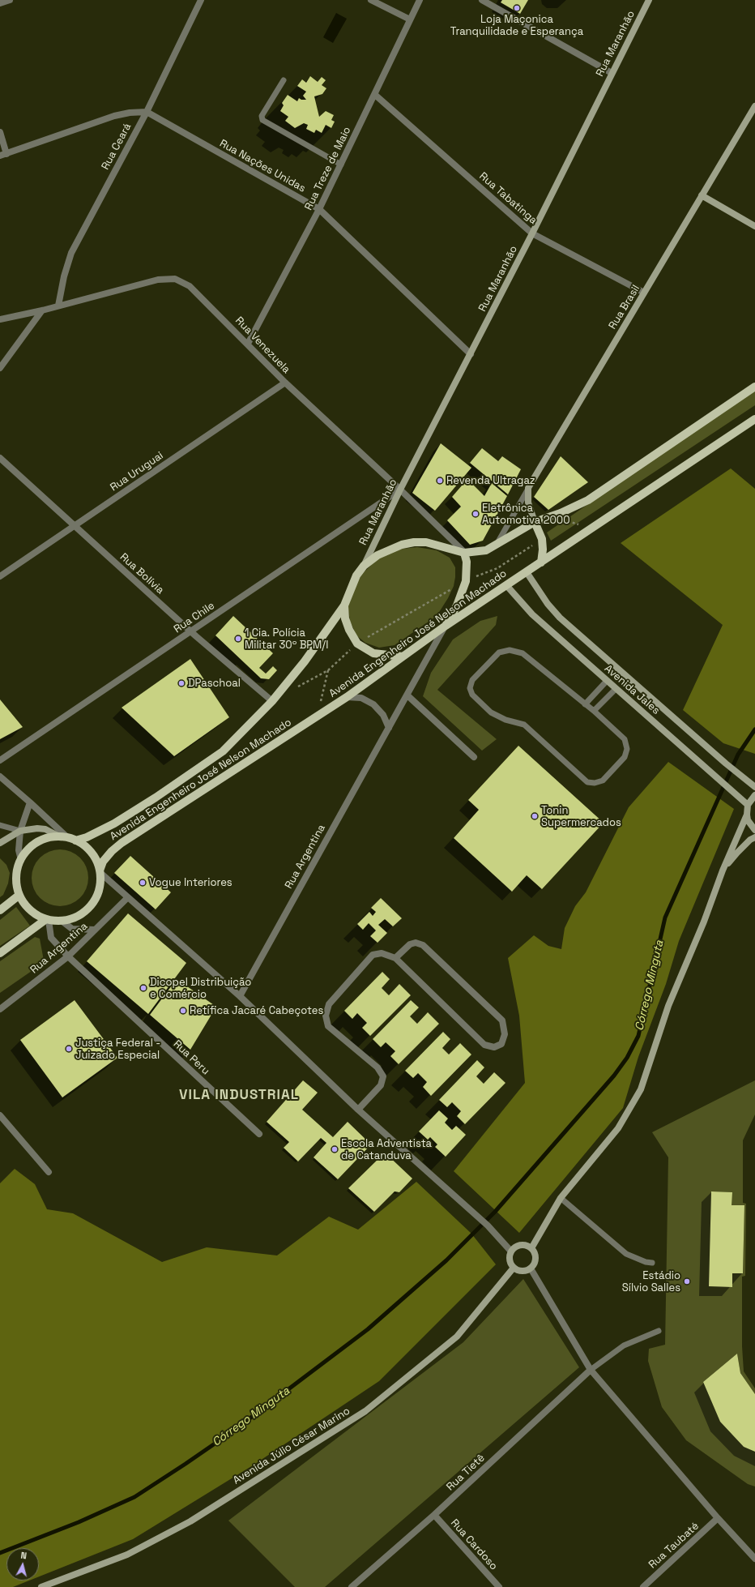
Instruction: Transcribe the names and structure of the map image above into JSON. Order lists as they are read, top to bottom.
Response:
{
  "streets": {
    "main road": ["Avenida Engenheiro José Nelson Machado"],
    "street": [
      "Rua Maranhão",
      "Rua Ceará",
      "Rua Nações Unidas",
      "Rua Treze de Maio",
      "Rua Tabatinga",
      "Rua Brasil",
      "Rua Venezuela",
      "Rua Uruguai",
      "Rua Bolívia",
      "Rua Chile",
      "Avenida Jales",
      "Rua Argentina",
      "Rua Peru",
      "Avenida Júlio César Marino",
      "Rua Tietê",
      "Rua Cardoso",
      "Rua Taubaté"
    ]
  },
  "crossings": [
    ["Rua Maranhão", "Rua Nações Unidas"],
    ["Rua Maranhão", "Rua Tabatinga"],
    ["Rua Maranhão", "Rua Venezuela"],
    ["Rua Maranhão", "Rua Chile"],
    ["Rua Maranhão", "Avenida Engenheiro José Nelson Machado"],
    ["Rua Ceará", "Rua Nações Unidas"],
    ["Rua Ceará", "Rua Venezuela"],
    ["Rua Nações Unidas", "Rua Treze de Maio"],
    ["Rua Treze de Maio", "Rua Tabatinga"],
    ["Rua Treze de Maio", "Rua Venezuela"],
    ["Rua Tabatinga", "Rua Brasil"],
    ["Rua Venezuela", "Rua Uruguai"],
    ["Rua Venezuela", "Rua Chile"],
    ["Rua Venezuela", "Avenida Engenheiro José Nelson Machado"],
    ["Rua Uruguai", "Rua Bolívia"],
    ["Rua Bolívia", "Rua Chile"],
    ["Rua Bolívia", "Avenida Engenheiro José Nelson Machado"],
    ["Avenida Engenheiro José Nelson Machado", "Avenida Jales"],
    ["Avenida Engenheiro José Nelson Machado", "Rua Argentina"],
    ["Avenida Engenheiro José Nelson Machado", "Rua Peru"],
    ["Rua Argentina", "Rua Peru"],
    ["Rua Tietê", "Rua Cardoso"]
  ],
  "districts": ["VILA INDUSTRIAL"],
  "water": ["Córrego Minguta"],
  "places": [
    "Loja Maçonica Tranquilidade e Esperança",
    "Revenda Ultragaz",
    "Eletrônica Automotiva 2000",
    "1 Cia. Polícia Militar 30º BPM/I",
    "DPaschoal",
    "Tonin Supermercados",
    "Vogue Interiores",
    "Dicopel Distribuição e Comércio",
    "Retífica Jacaré Cabeçotes",
    "Justiça Federal - Juizado Especial",
    "Escola Adventista de Catanduva",
    "Estádio Sílvio Salles"
  ],
  "north": "top"
}
